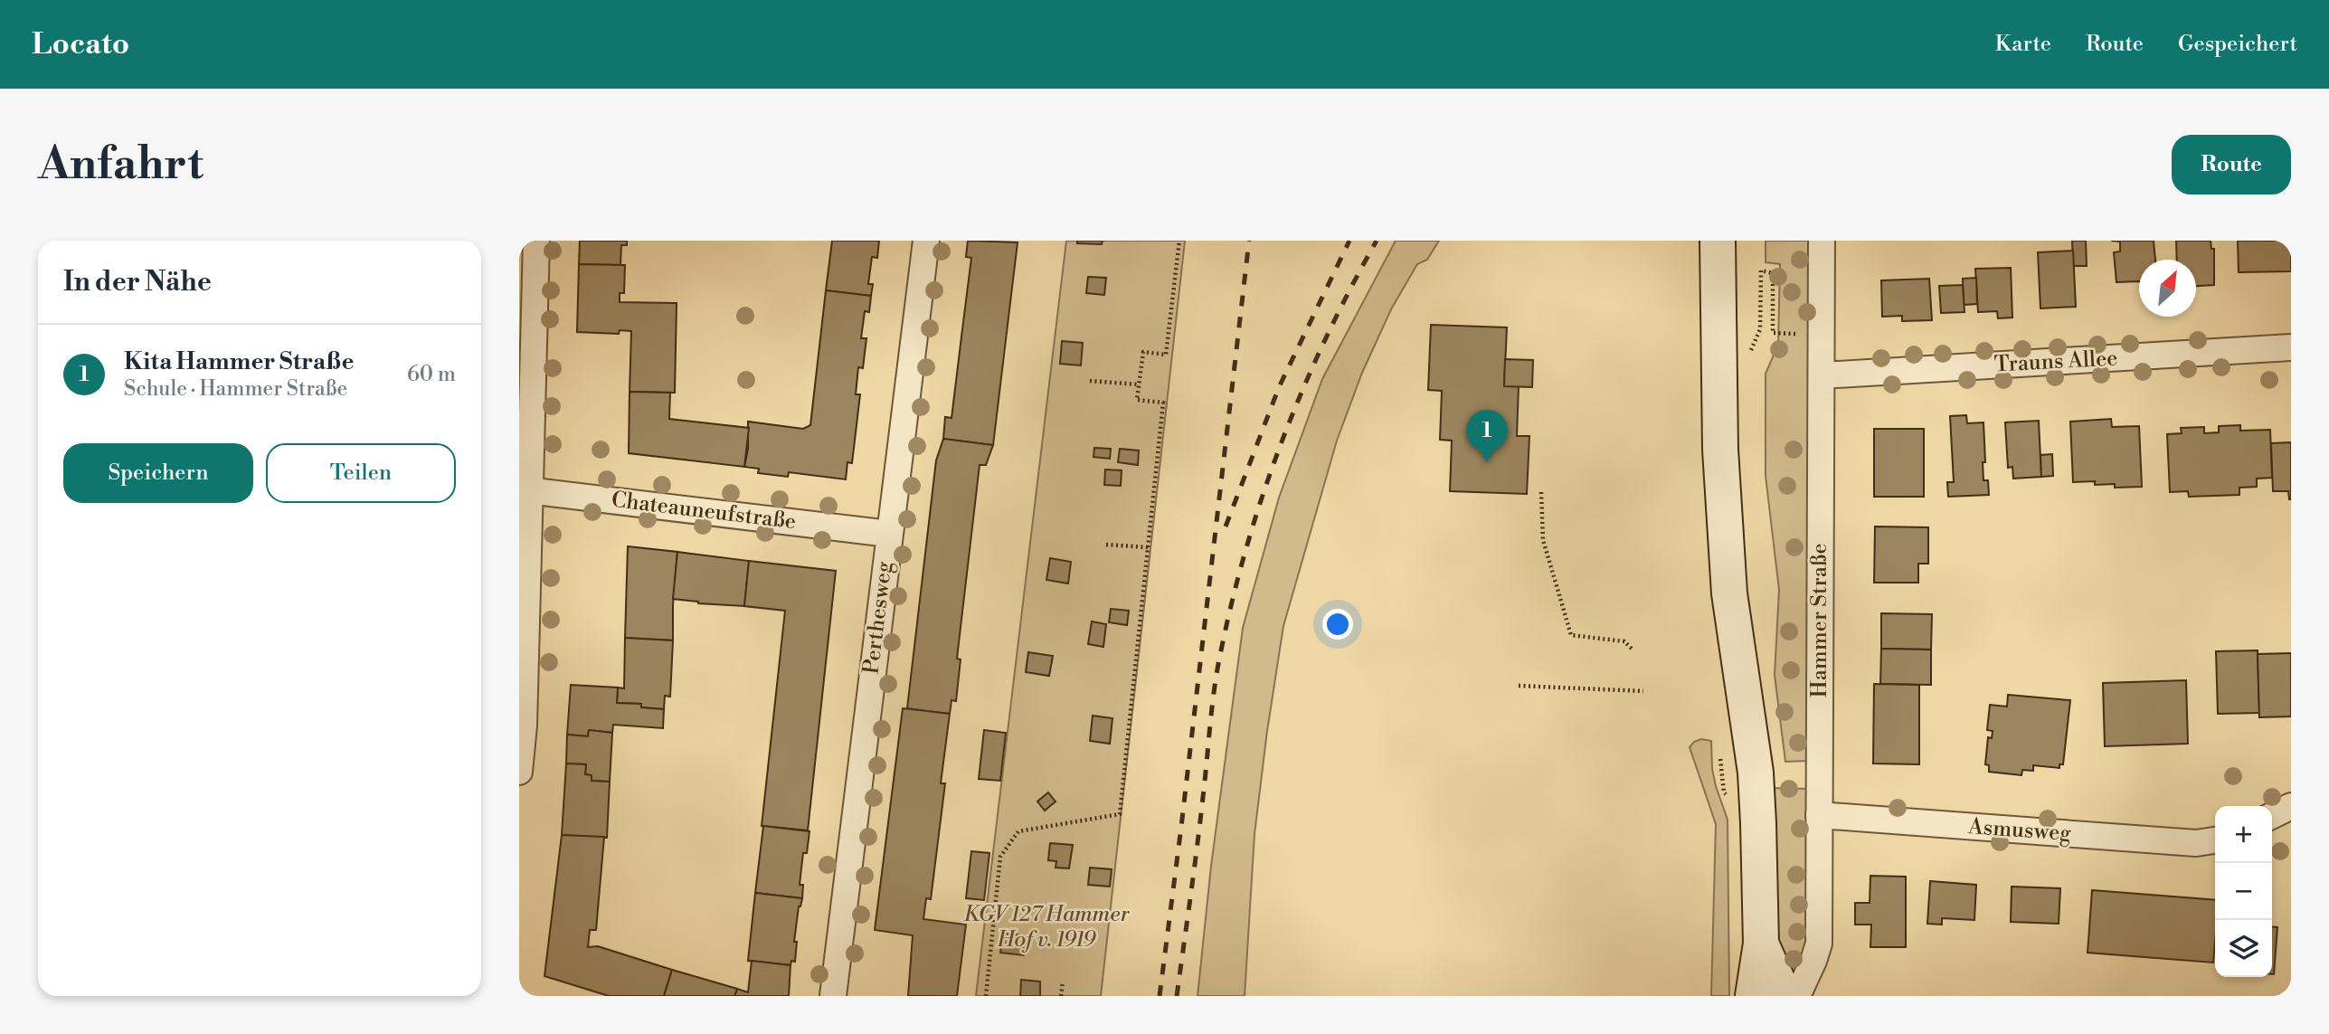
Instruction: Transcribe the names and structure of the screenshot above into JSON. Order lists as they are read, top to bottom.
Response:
{
  "streets": {
    "street": [
      "Trauns Allee",
      "Chateauneufstraße",
      "Perthesweg",
      "Hammer Straße",
      "Asmusweg"
    ]
  },
  "crossings": [
    ["Trauns Allee", "Hammer Straße"],
    ["Chateauneufstraße", "Perthesweg"],
    ["Hammer Straße", "Asmusweg"]
  ],
  "parks": ["KGV 127 Hammer Hof v. 1919"],
  "north": "top right",
  "page": {
    "header": "Locato",
    "nav": ["Karte", "Route", "Gespeichert"],
    "buttons": [
      "Route",
      ["Speichern", "Teilen"]
    ],
    "title": "Anfahrt",
    "heading": "In der Nähe",
    "list": [
      {
        "mark": "1",
        "name": "Kita Hammer Straße",
        "note": "Schule · Hammer Straße",
        "value": "60 m"
      }
    ],
    "pins": "1",
    "map_buttons": ["+", "−"]
  }
}
